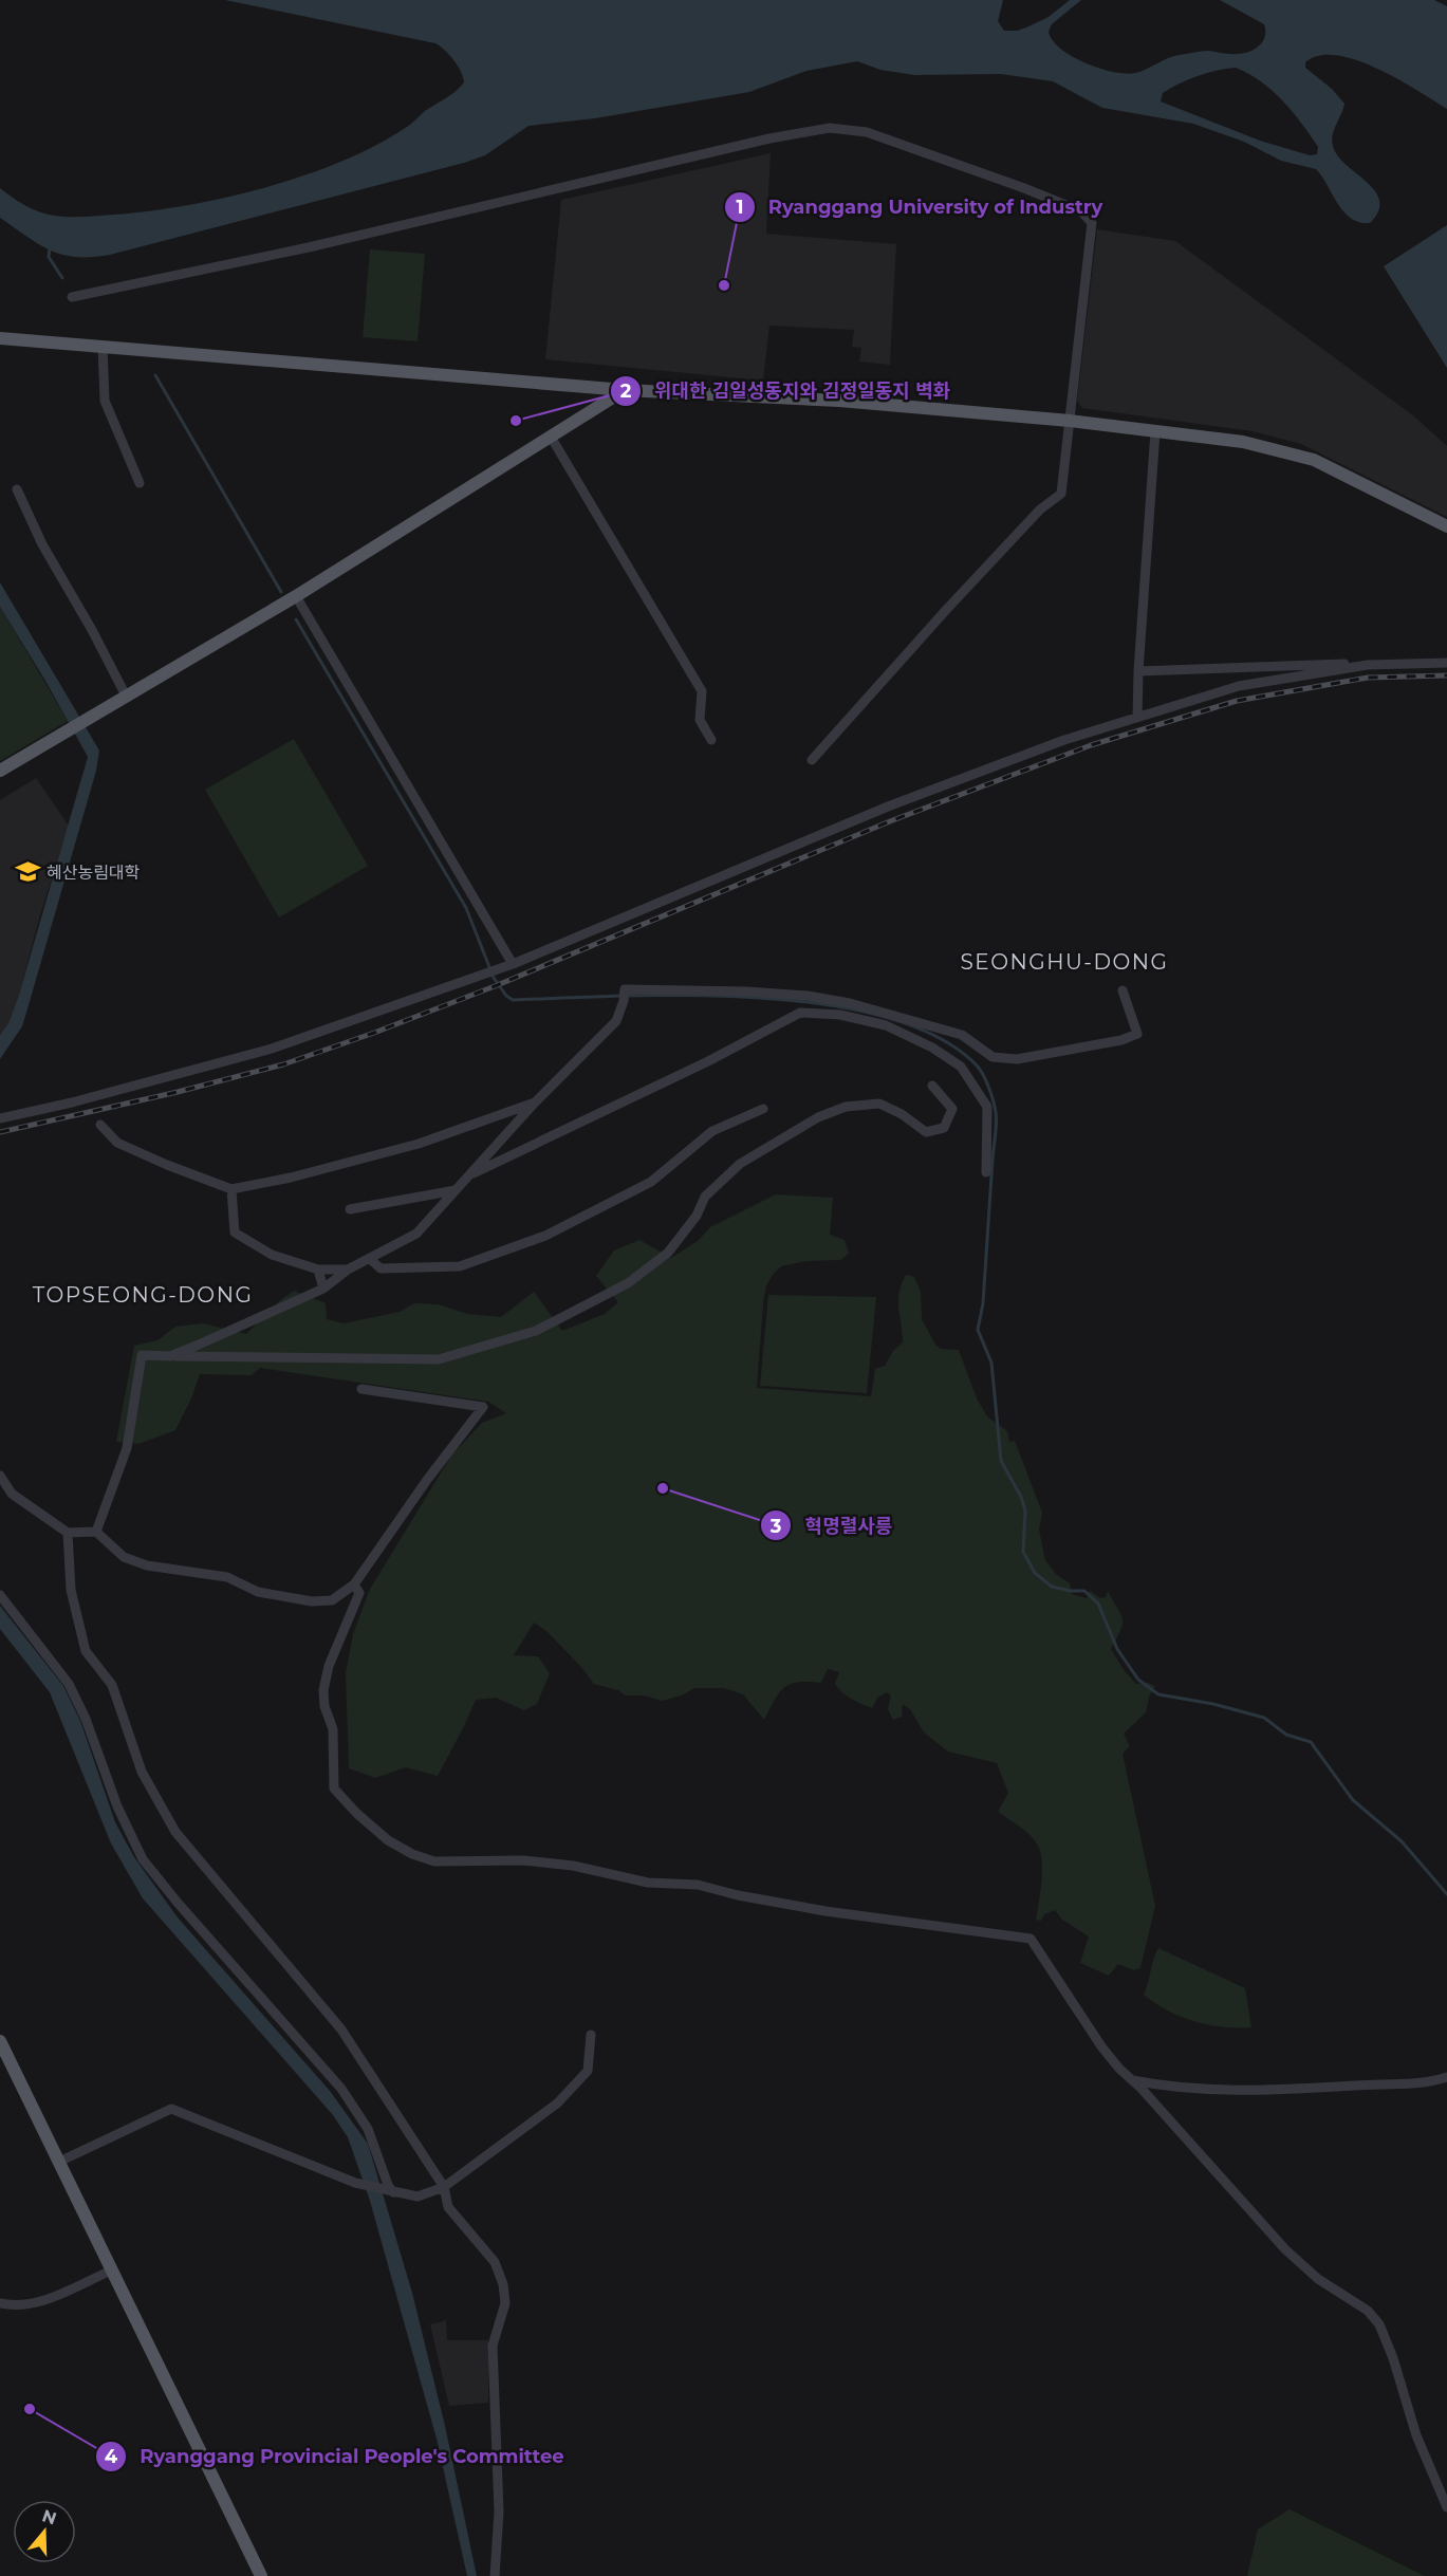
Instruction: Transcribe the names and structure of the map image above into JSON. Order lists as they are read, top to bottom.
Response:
{
  "districts": ["SEONGHU-DONG", "TOPSEONG-DONG"],
  "places": {
    "other": [
      "Ryanggang University of Industry",
      "위대한 김일성동지와 김정일동지 벽화",
      "혁명렬사릉",
      "Ryanggang Provincial People's Committee"
    ],
    "school or university": ["혜산농림대학"]
  },
  "north": "top"
}
